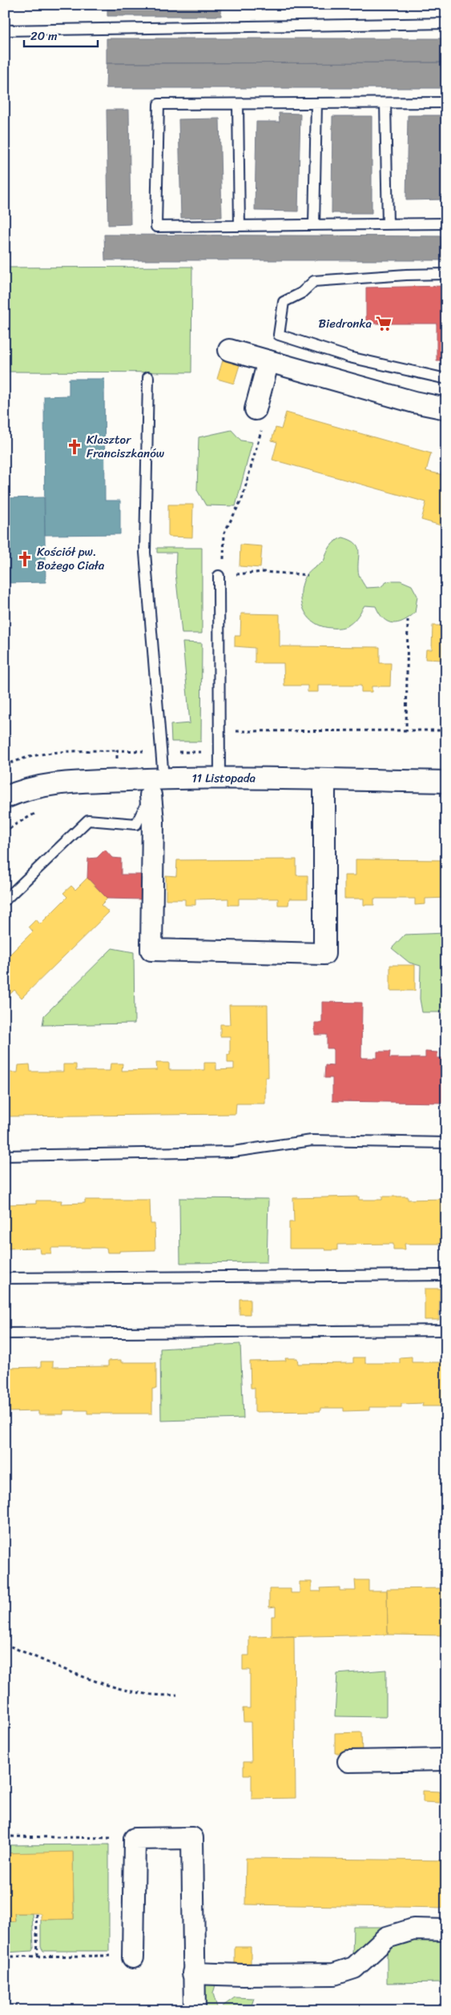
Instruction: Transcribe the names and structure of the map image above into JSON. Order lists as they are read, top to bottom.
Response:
{
  "streets": {
    "street": ["11 Listopada"]
  },
  "places": {
    "supermarket": ["Biedronka"],
    "church": ["Klasztor Franciszkanów", "Kościół pw. Bożego Ciała"]
  },
  "scale_bar": "20 m"
}
